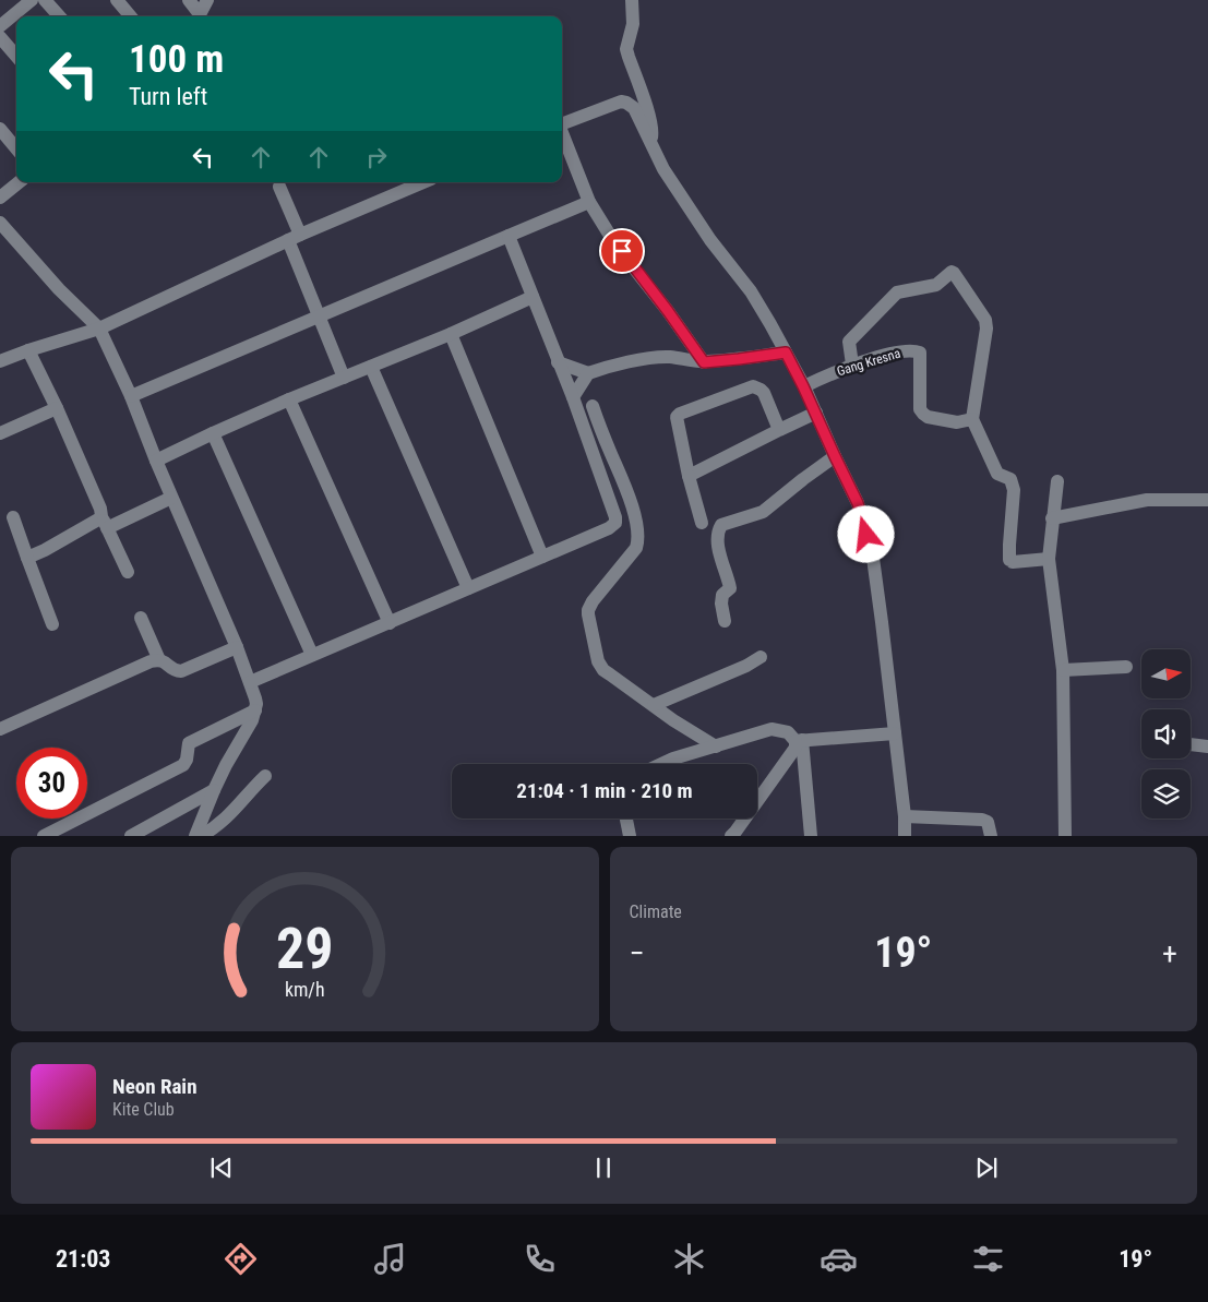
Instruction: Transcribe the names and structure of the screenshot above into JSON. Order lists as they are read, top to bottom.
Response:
{
  "streets": {
    "street": ["Gang Kresna"]
  },
  "north": "right",
  "page": {
    "turn": ["100 m", "Turn left"],
    "limit": "30",
    "trip": "21:04 · 1 min · 210 m",
    "tile": "Climate",
    "heat": ["−", "19°", "+"],
    "song": ["Neon Rain", "Kite Club"],
    "tabs": ["21:03", "19°"],
    "gauge": ["29", "km/h"]
  }
}
